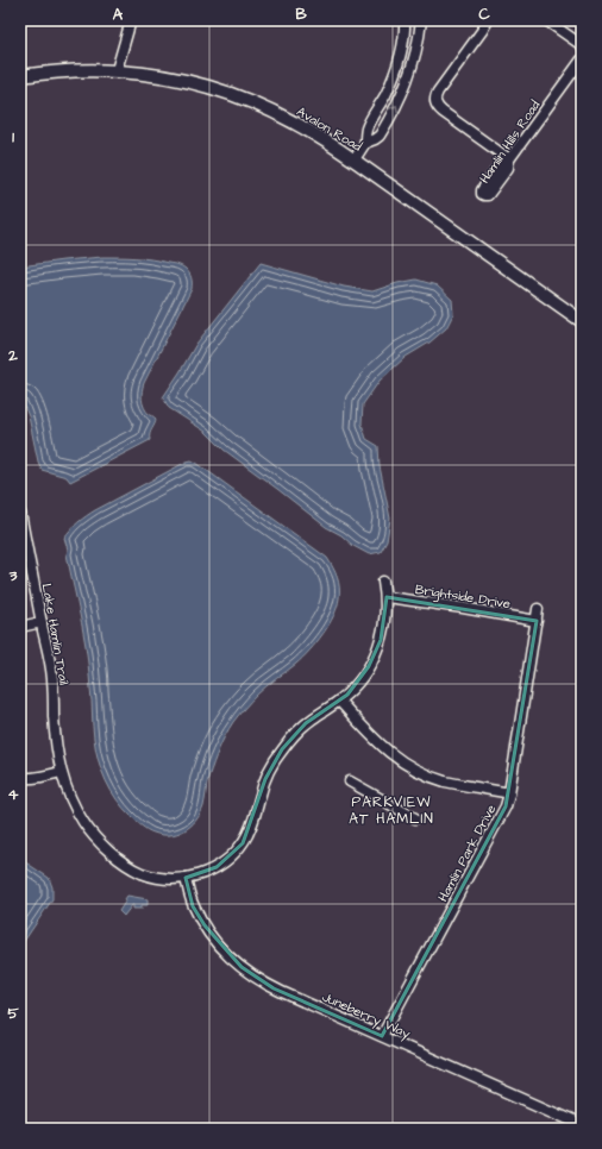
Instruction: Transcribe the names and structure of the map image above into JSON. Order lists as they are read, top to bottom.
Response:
{
  "streets": {
    "main road": ["Avalon Road"],
    "street": [
      "Hamlin Hills Road",
      "Brightside Drive",
      "Lake Hamlin Trail",
      "Hamlin Park Drive",
      "Juneberry Way"
    ]
  },
  "crossings": [
    ["Brightside Drive", "Lake Hamlin Trail"],
    ["Brightside Drive", "Hamlin Park Drive"],
    ["Lake Hamlin Trail", "Juneberry Way"],
    ["Hamlin Park Drive", "Juneberry Way"]
  ],
  "districts": ["PARKVIEW AT HAMLIN"],
  "grid": {
    "columns": ["A", "B", "C"],
    "rows": [
      "1",
      "2",
      "3",
      "4",
      "5"
    ]
  }
}
